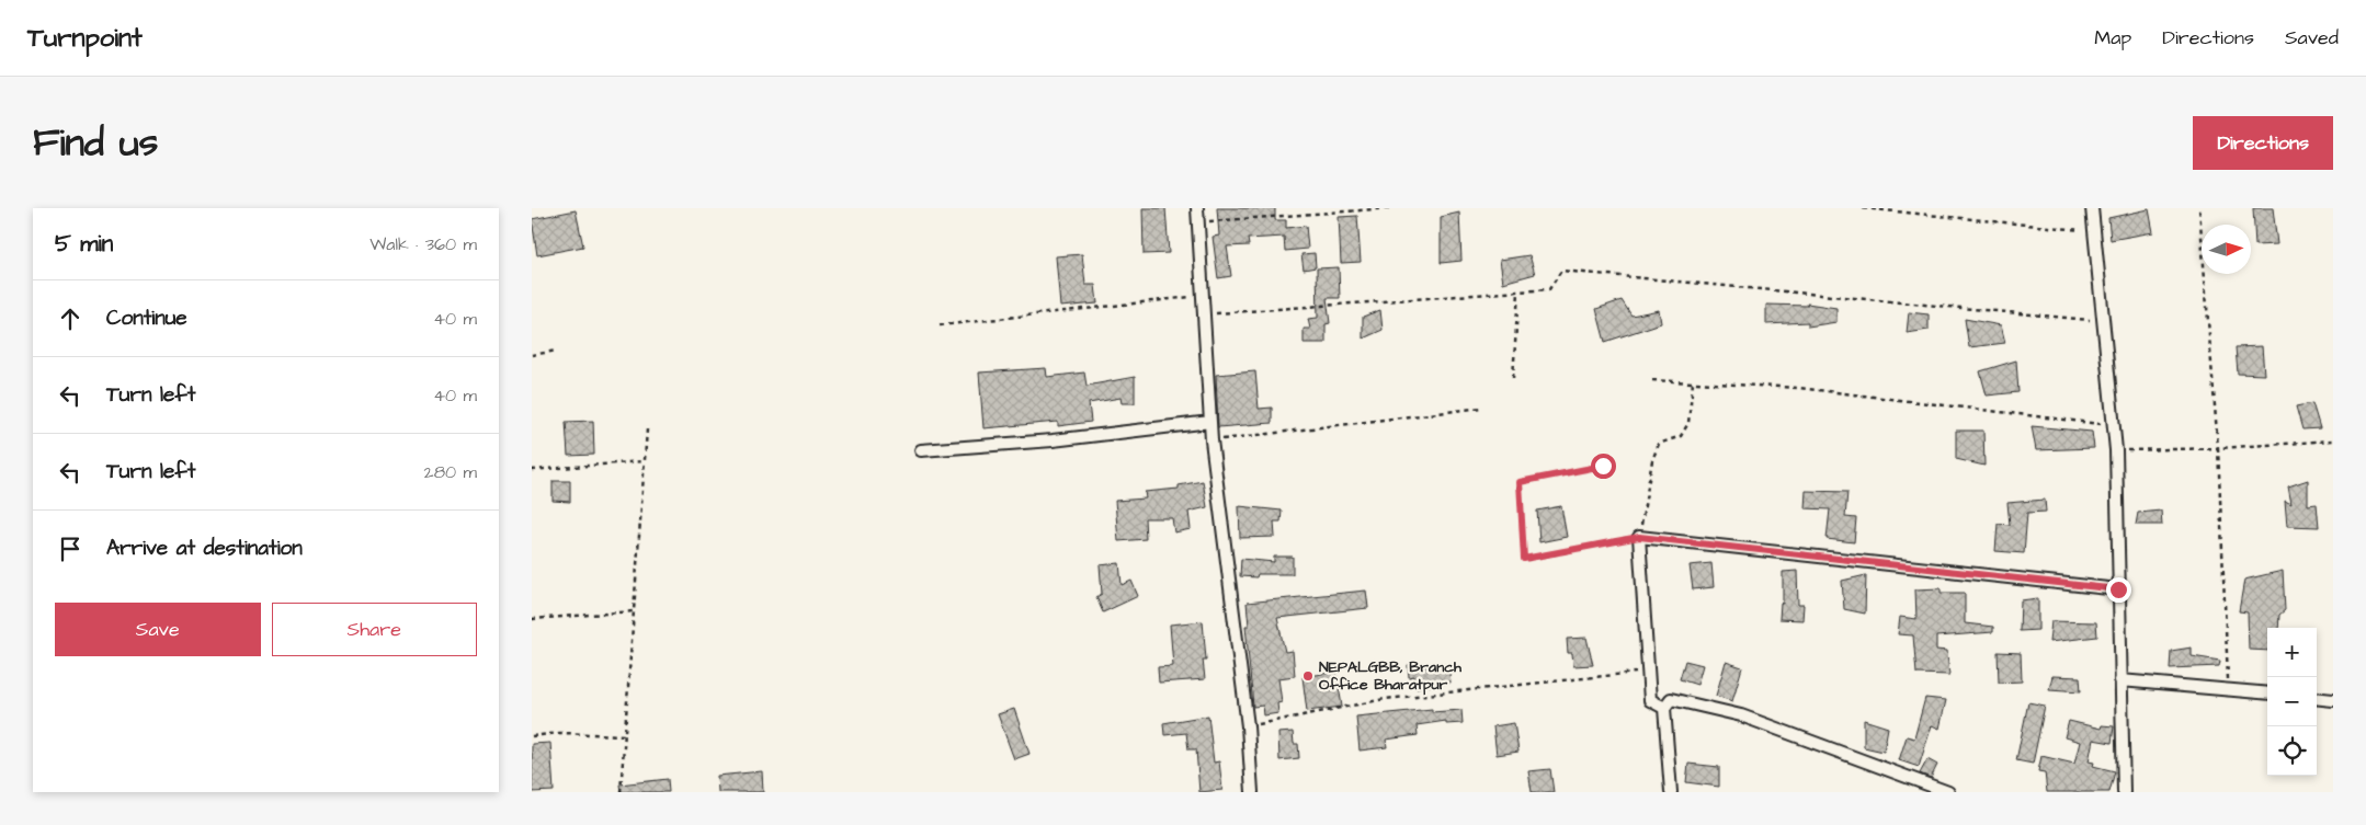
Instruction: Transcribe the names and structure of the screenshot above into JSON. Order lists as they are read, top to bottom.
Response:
{
  "places": ["NEPALGBB, Branch Office Bharatpur"],
  "north": "right",
  "page": {
    "header": "Turnpoint",
    "nav": ["Map", "Directions", "Saved"],
    "title": "Find us",
    "buttons": [
      "Directions",
      ["Save", "Share"]
    ],
    "heading": ["5 min", "Walk · 360 m"],
    "list": [
      ["Continue", "40 m"],
      ["Turn left", "40 m"],
      ["Turn left", "280 m"],
      "Arrive at destination"
    ],
    "map_buttons": ["+", "−"]
  }
}
